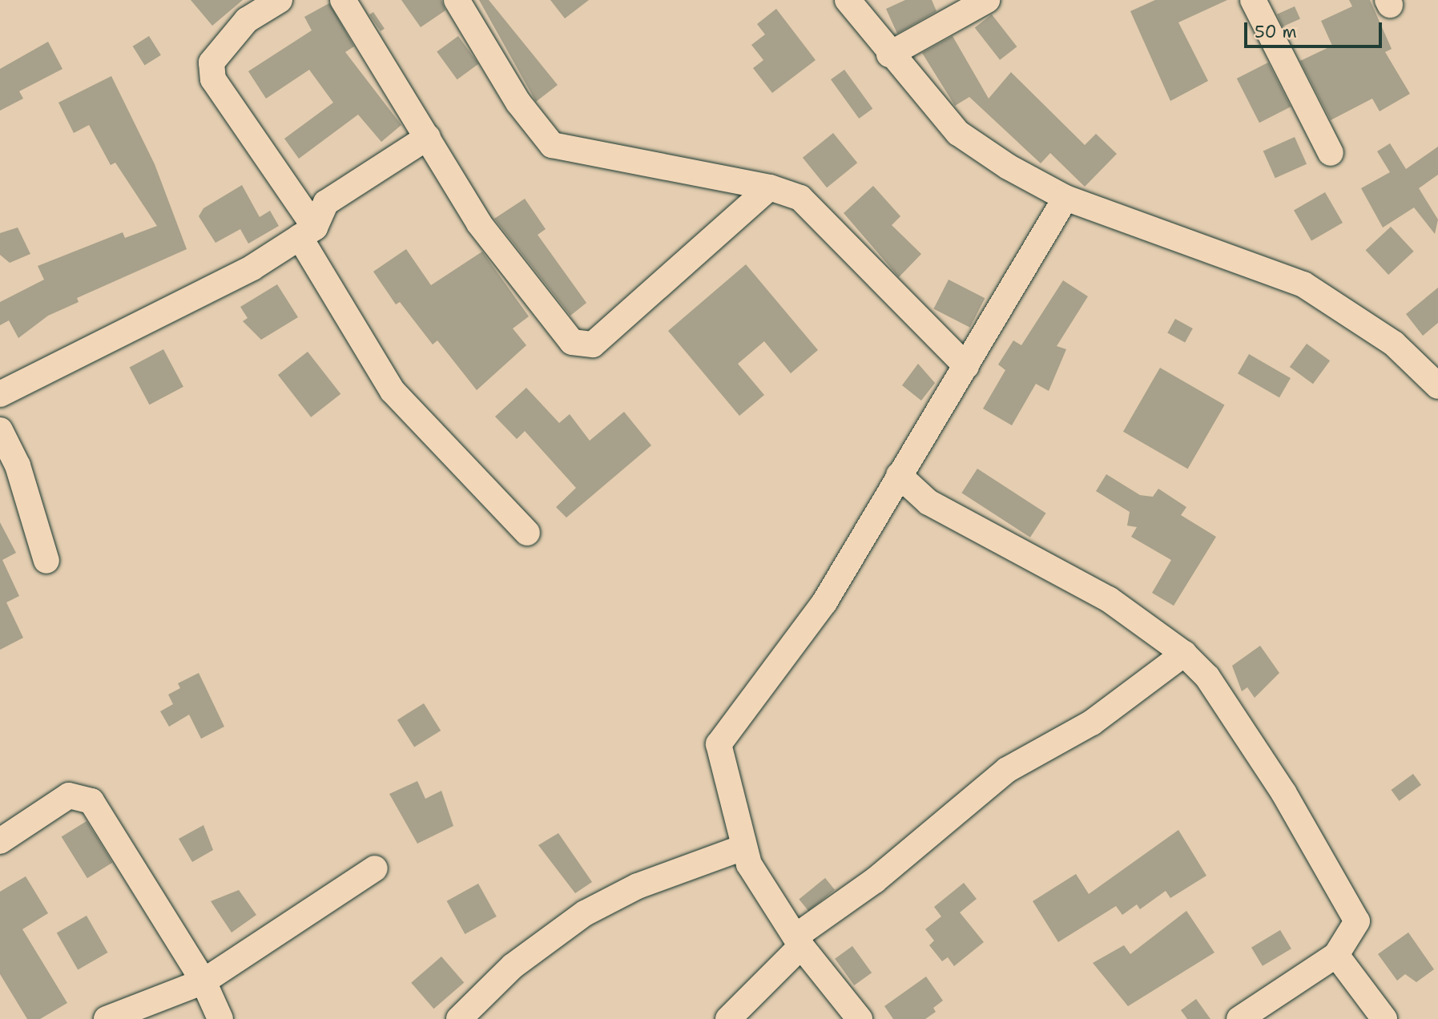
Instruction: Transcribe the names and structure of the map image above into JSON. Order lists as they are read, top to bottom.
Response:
{
  "scale_bar": "50 m"
}
